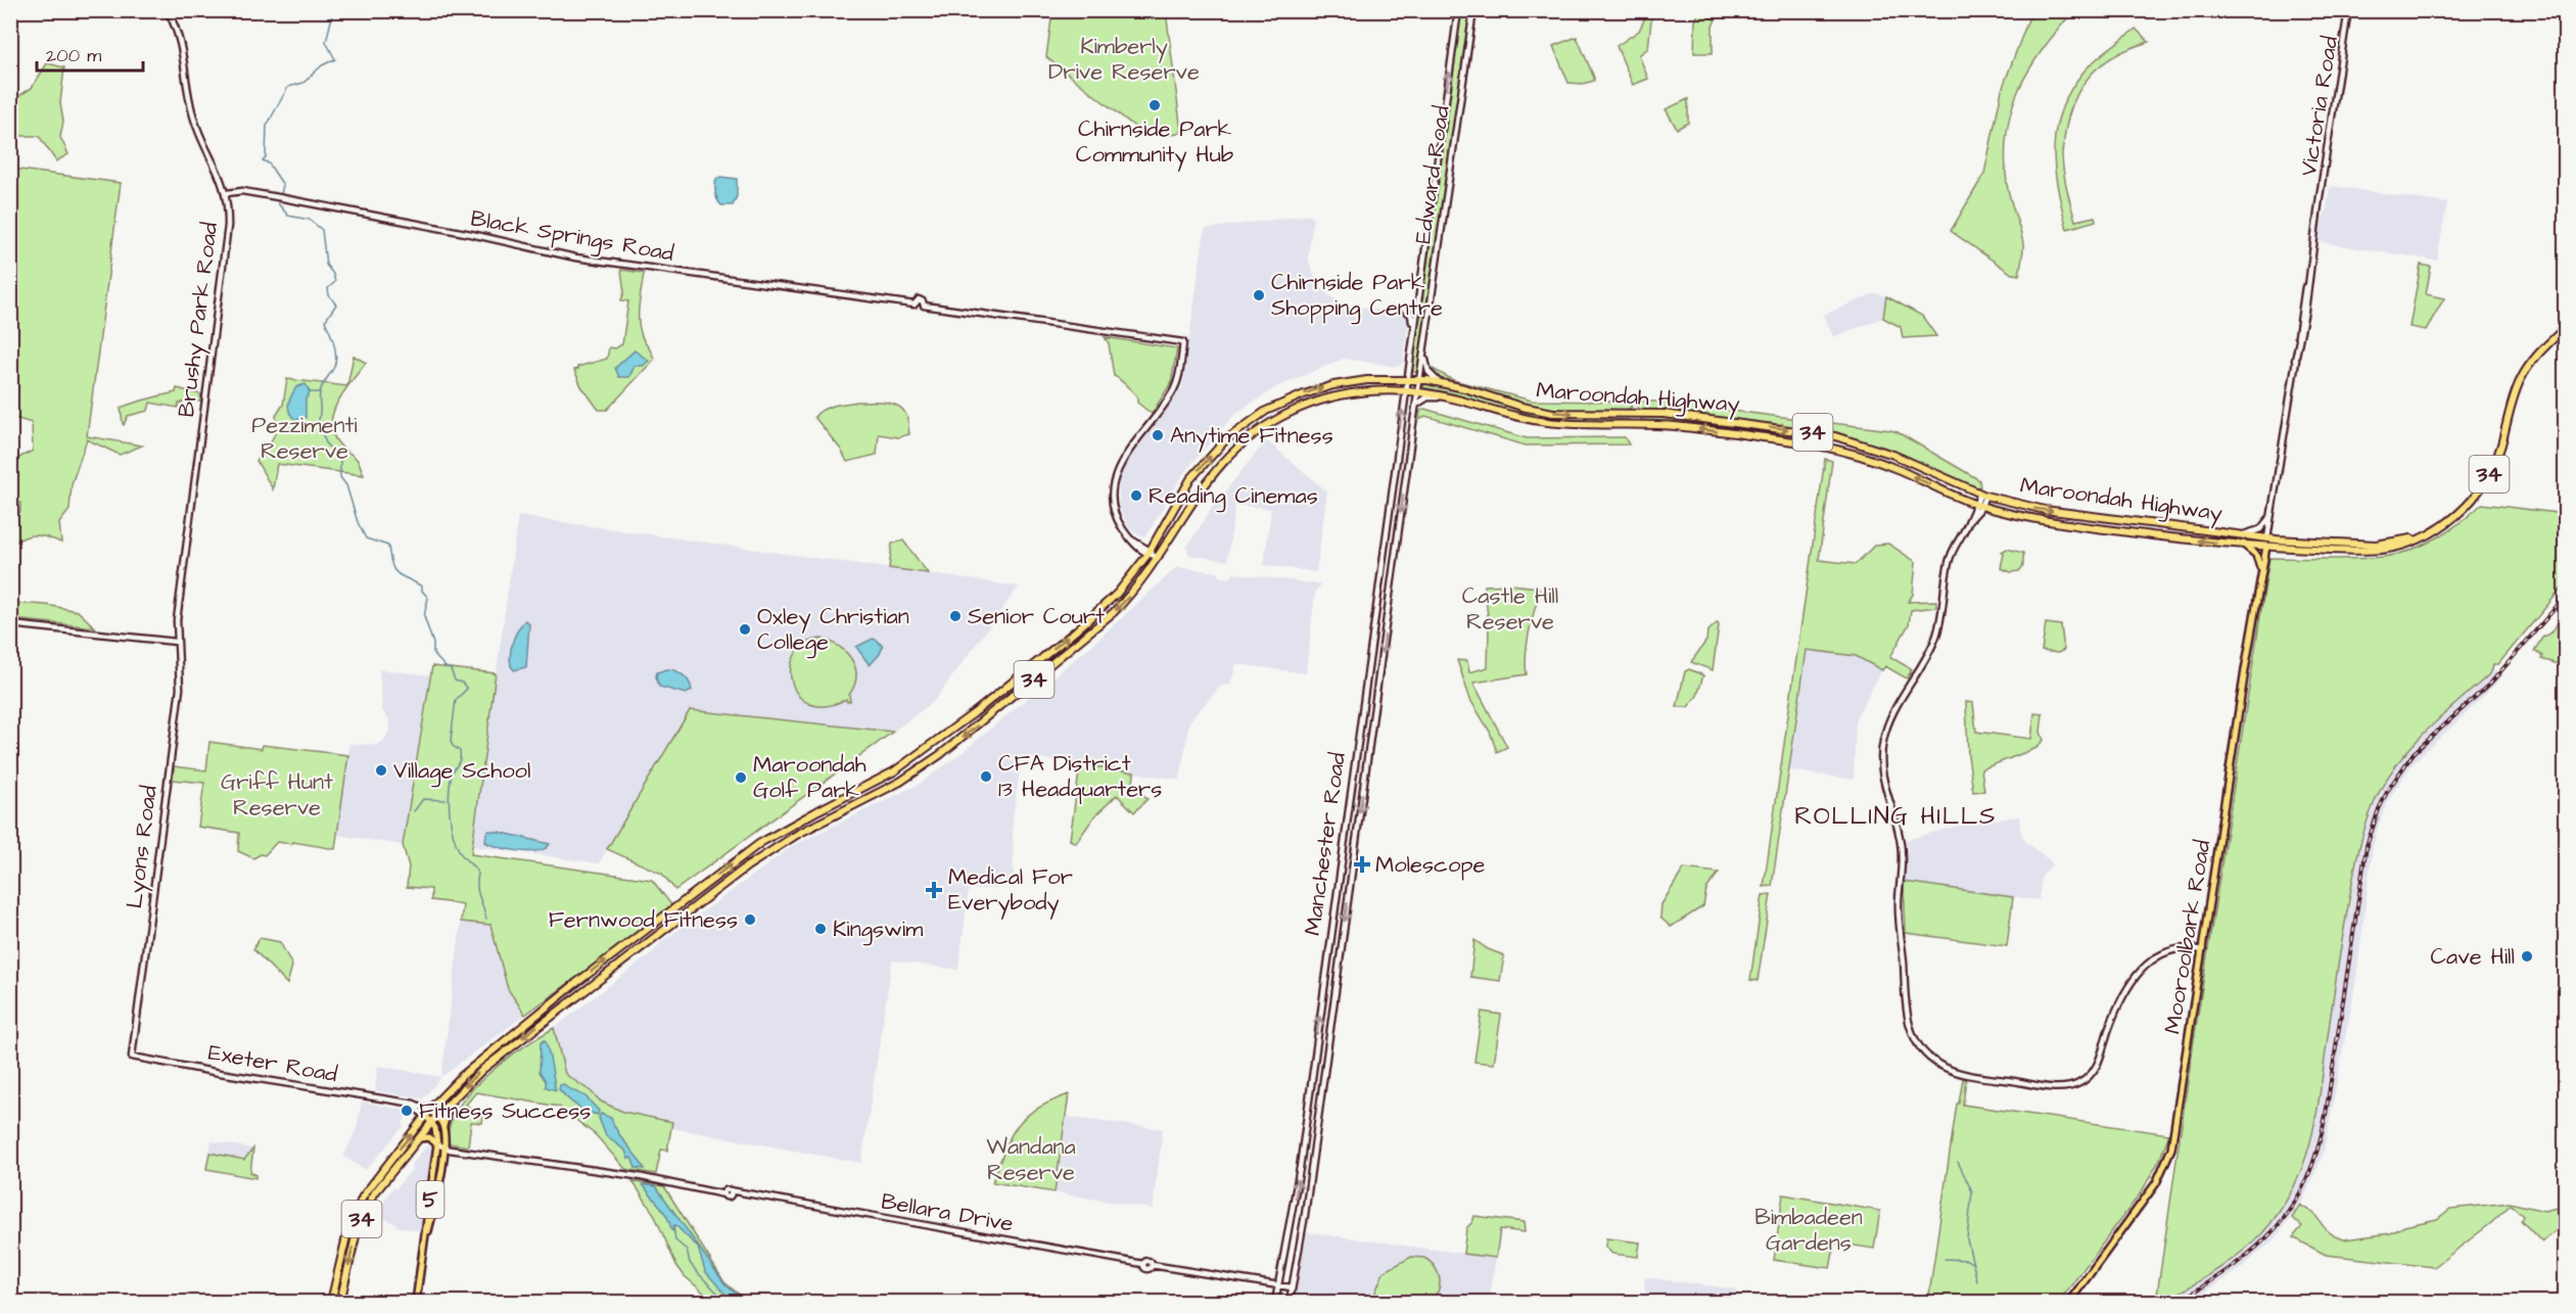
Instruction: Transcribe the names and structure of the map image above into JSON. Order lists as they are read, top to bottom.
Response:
{
  "streets": {
    "highway": ["Maroondah Highway", "34"],
    "main road": [
      "Victoria Road",
      "Edward Road",
      "Black Springs Road",
      "Brushy Park Road",
      "Manchester Road",
      "Lyons Road",
      "Mooroolbark Road",
      "Exeter Road",
      "5",
      "Bellara Drive"
    ]
  },
  "crossings": [
    ["Victoria Road", "Maroondah Highway"],
    ["Edward Road", "Maroondah Highway"],
    ["Edward Road", "Manchester Road"],
    ["Black Springs Road", "Brushy Park Road"],
    ["Brushy Park Road", "Lyons Road"],
    ["Maroondah Highway", "Manchester Road"],
    ["Maroondah Highway", "Mooroolbark Road"],
    ["Maroondah Highway", "Exeter Road"],
    ["Maroondah Highway", "5"],
    ["Manchester Road", "Bellara Drive"],
    ["Lyons Road", "Exeter Road"],
    ["5", "Bellara Drive"]
  ],
  "districts": ["ROLLING HILLS"],
  "parks": [
    "Kimberly Drive Reserve",
    "Pezzimenti Reserve",
    "Castle Hill Reserve",
    "Griff Hunt Reserve",
    "Wandana Reserve",
    "Bimbadeen Gardens"
  ],
  "places": {
    "other": [
      "Chirnside Park Community Hub",
      "Chirnside Park Shopping Centre",
      "Anytime Fitness",
      "Reading Cinemas",
      "Senior Court",
      "Oxley Christian College",
      "Village School",
      "CFA District 13 Headquarters",
      "Maroondah Golf Park",
      "Fernwood Fitness",
      "Kingswim",
      "Cave Hill",
      "Fitness Success"
    ],
    "health": ["Molescope", "Medical For Everybody"]
  },
  "scale_bar": "200 m"
}
